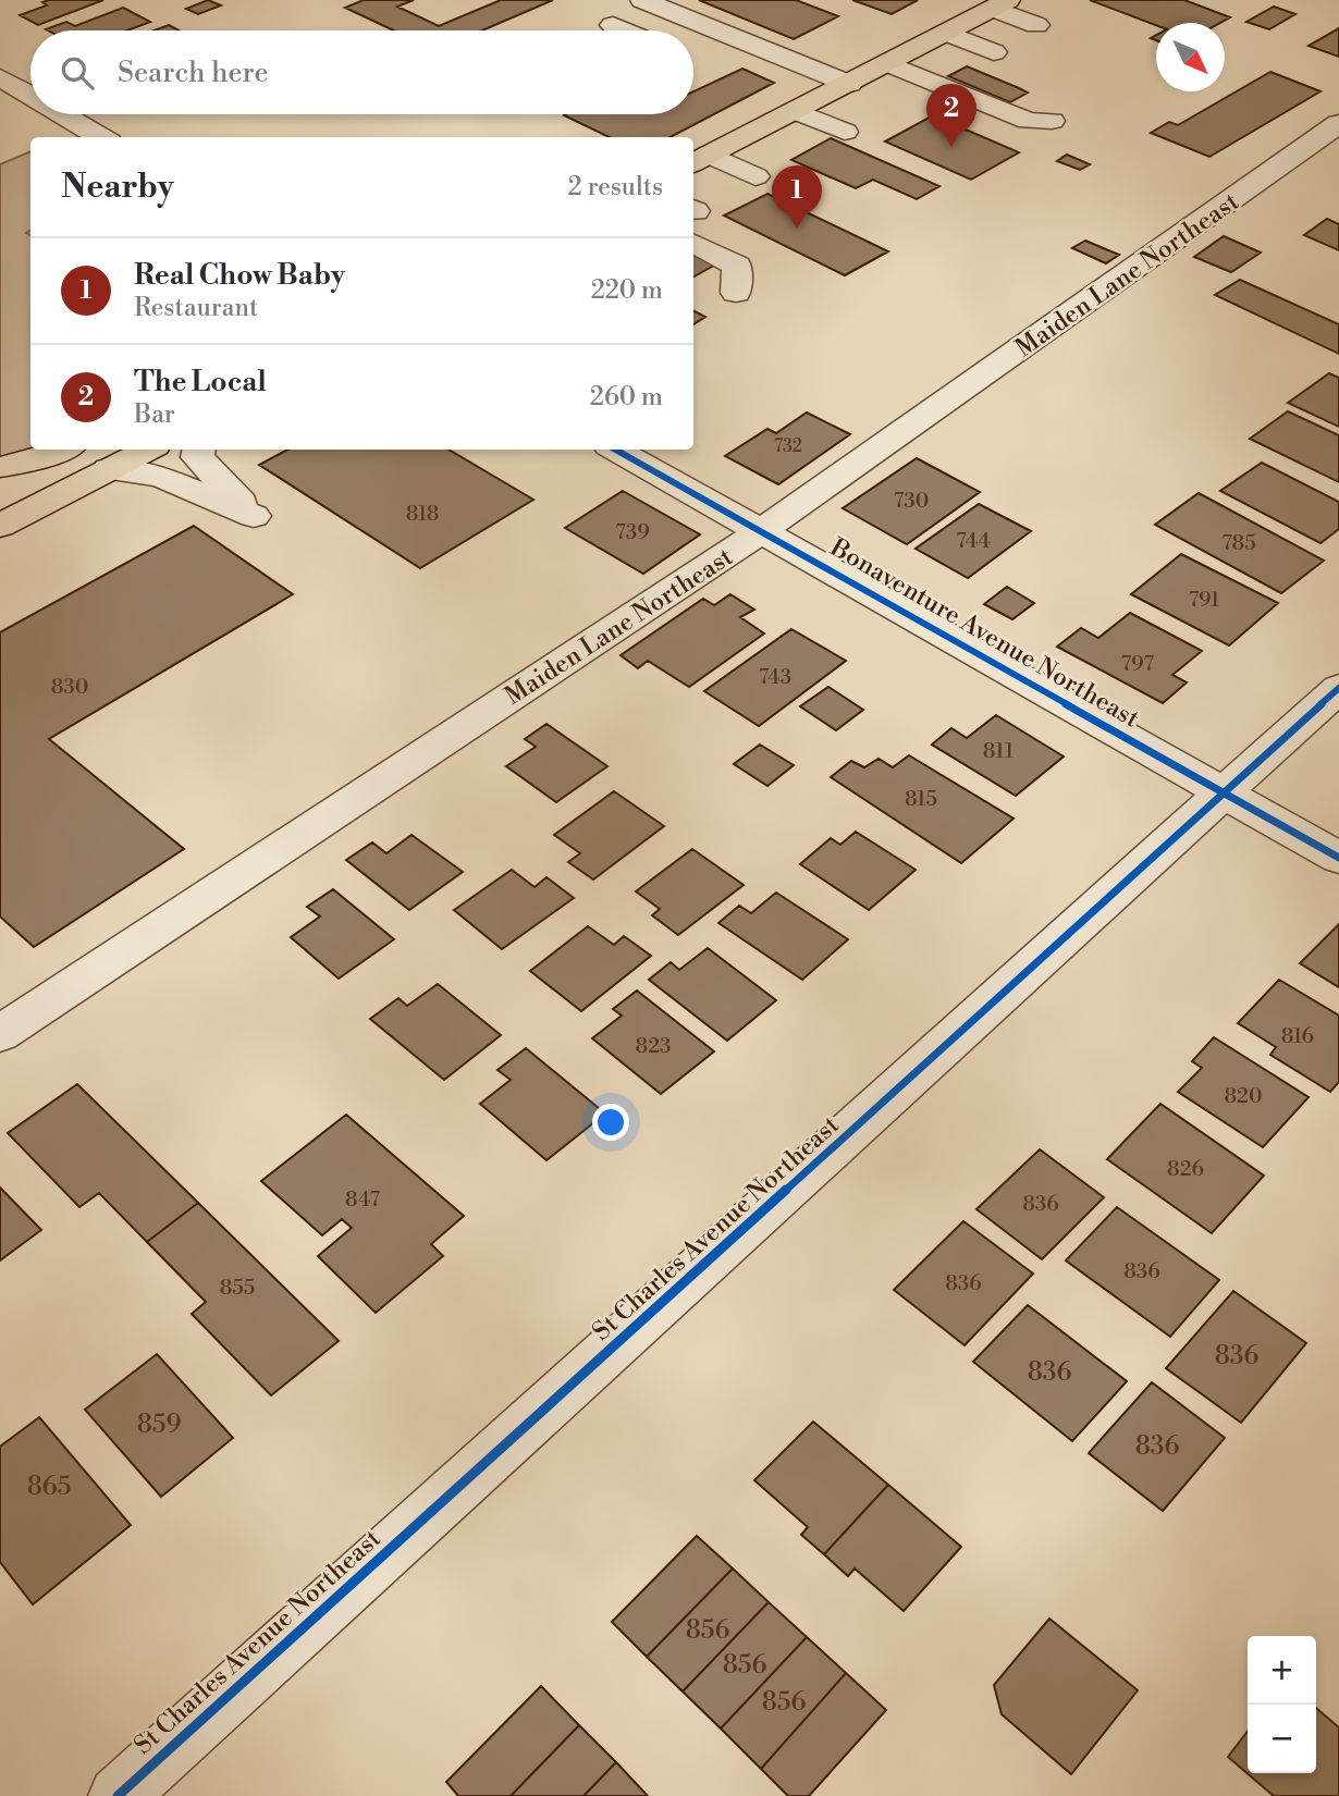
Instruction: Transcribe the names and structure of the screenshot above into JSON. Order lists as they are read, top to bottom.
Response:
{
  "streets": {
    "street": ["Maiden Lane Northeast", "Bonaventure Avenue Northeast", "St Charles Avenue Northeast"]
  },
  "crossings": [
    ["Maiden Lane Northeast", "Bonaventure Avenue Northeast"],
    ["Bonaventure Avenue Northeast", "St Charles Avenue Northeast"]
  ],
  "house_numbers": [
    "732",
    "730",
    "818",
    "739",
    "744",
    "785",
    "791",
    "797",
    "743",
    "830",
    "811",
    "815",
    "816",
    "823",
    "820",
    "826",
    "847",
    "836",
    "836",
    "836",
    "855",
    "836",
    "836",
    "859",
    "836",
    "865",
    "856",
    "856",
    "856"
  ],
  "north": "bottom right",
  "page": {
    "search": "Search here",
    "pins": ["2", "1"],
    "heading": ["Nearby", "2 results"],
    "list": [
      {
        "mark": "1",
        "name": "Real Chow Baby",
        "note": "Restaurant",
        "value": "220 m"
      },
      {
        "mark": "2",
        "name": "The Local",
        "note": "Bar",
        "value": "260 m"
      }
    ],
    "map_buttons": ["+", "−"]
  }
}
